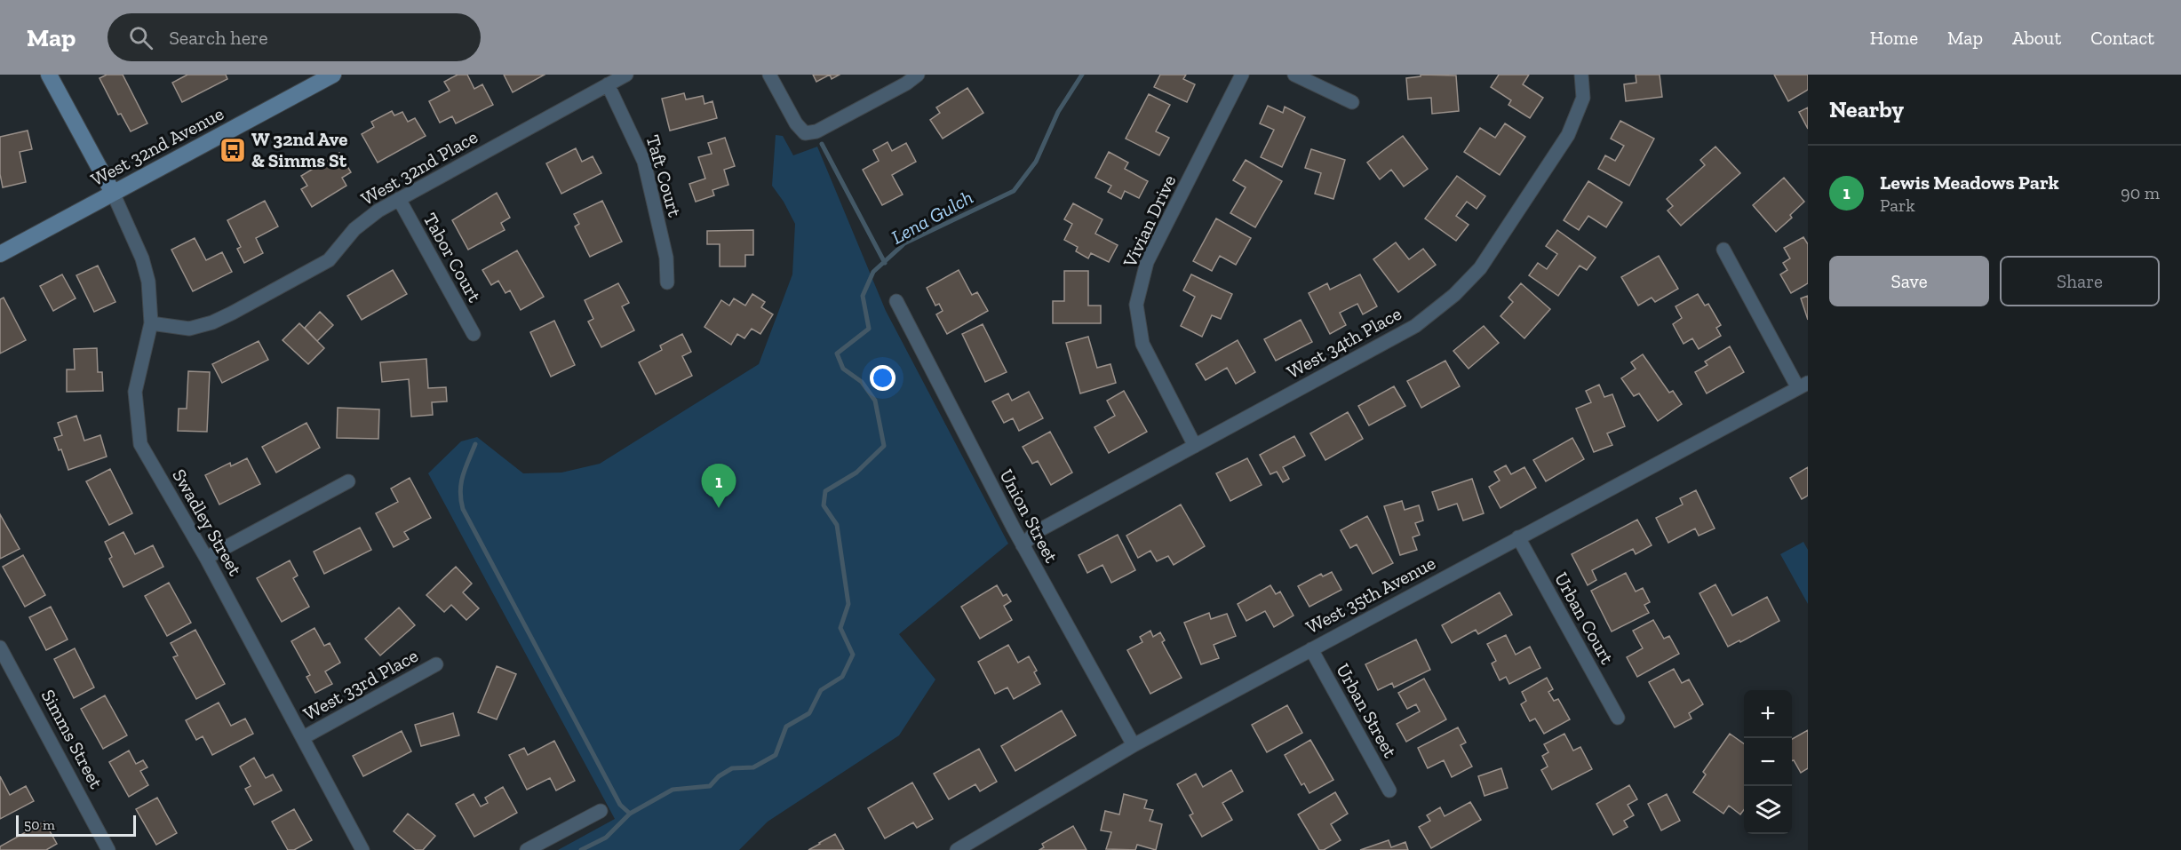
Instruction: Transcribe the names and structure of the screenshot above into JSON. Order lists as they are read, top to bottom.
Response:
{
  "streets": {
    "street": [
      "West 32nd Avenue",
      "West 32nd Place",
      "Taft Court",
      "Vivian Drive",
      "Tabor Court",
      "West 34th Place",
      "Union Street",
      "Swadley Street",
      "West 35th Avenue",
      "Urban Court",
      "West 33rd Place",
      "Urban Street",
      "Simms Street"
    ]
  },
  "crossings": [
    ["West 32nd Avenue", "Swadley Street"],
    ["West 32nd Place", "Taft Court"],
    ["West 32nd Place", "Tabor Court"],
    ["West 32nd Place", "Swadley Street"],
    ["Vivian Drive", "West 34th Place"],
    ["West 34th Place", "Union Street"],
    ["Union Street", "West 35th Avenue"],
    ["Swadley Street", "West 33rd Place"],
    ["West 35th Avenue", "Urban Court"],
    ["West 35th Avenue", "Urban Street"]
  ],
  "water": ["Lena Gulch"],
  "places": {
    "bus stop": ["W 32nd Ave & Simms St"]
  },
  "scale_bar": "50 m",
  "page": {
    "header": "Map",
    "search": "Search here",
    "nav": [
      "Home",
      "Map",
      "About",
      "Contact"
    ],
    "heading": "Nearby",
    "list": [
      {
        "mark": "1",
        "name": "Lewis Meadows Park",
        "note": "Park",
        "value": "90 m"
      }
    ],
    "buttons": ["Save", "Share"],
    "pins": "1",
    "map_buttons": ["+", "−"],
    "scale": "50 m"
  }
}
